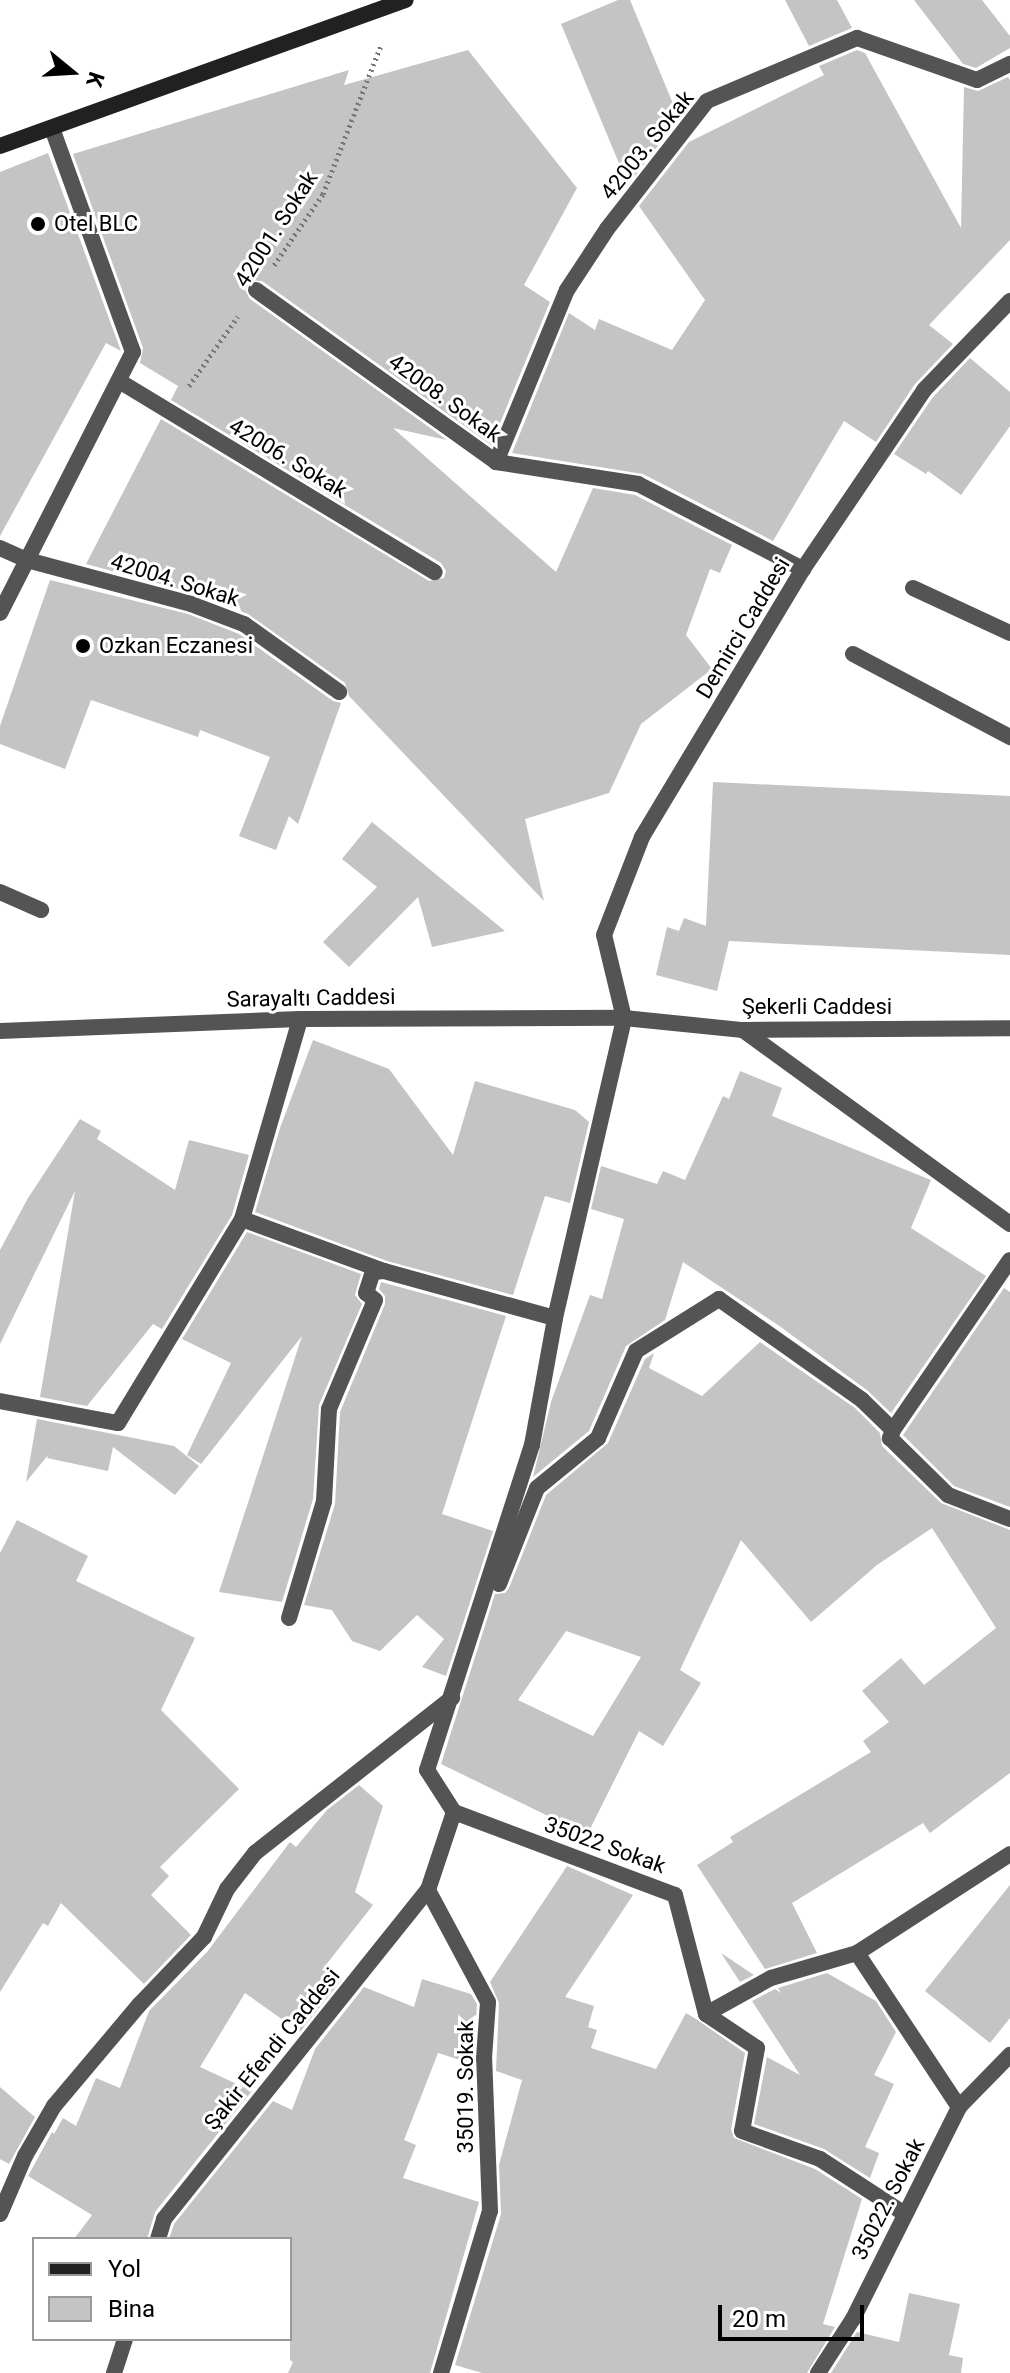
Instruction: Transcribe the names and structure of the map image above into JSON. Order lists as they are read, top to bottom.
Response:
{
  "streets": {
    "street": [
      "42003. Sokak",
      "42008. Sokak",
      "42006. Sokak",
      "42004. Sokak",
      "Demirci Caddesi",
      "Sarayaltı Caddesi",
      "Şekerli Caddesi",
      "35022 Sokak",
      "Şakir Efendi Caddesi",
      "35019. Sokak",
      "35022. Sokak"
    ],
    "path": ["42001. Sokak"]
  },
  "crossings": [
    ["42003. Sokak", "42008. Sokak"],
    ["42001. Sokak", "42008. Sokak"],
    ["42001. Sokak", "42006. Sokak"],
    ["42008. Sokak", "Demirci Caddesi"],
    ["Demirci Caddesi", "Sarayaltı Caddesi"],
    ["Demirci Caddesi", "Şekerli Caddesi"],
    ["Sarayaltı Caddesi", "Şekerli Caddesi"],
    ["Şakir Efendi Caddesi", "35019. Sokak"]
  ],
  "places": ["Otel BLC", "Ozkan Eczanesi"],
  "legend": ["Yol", "Bina"],
  "scale_bar": "20 m",
  "north": "right"
}
